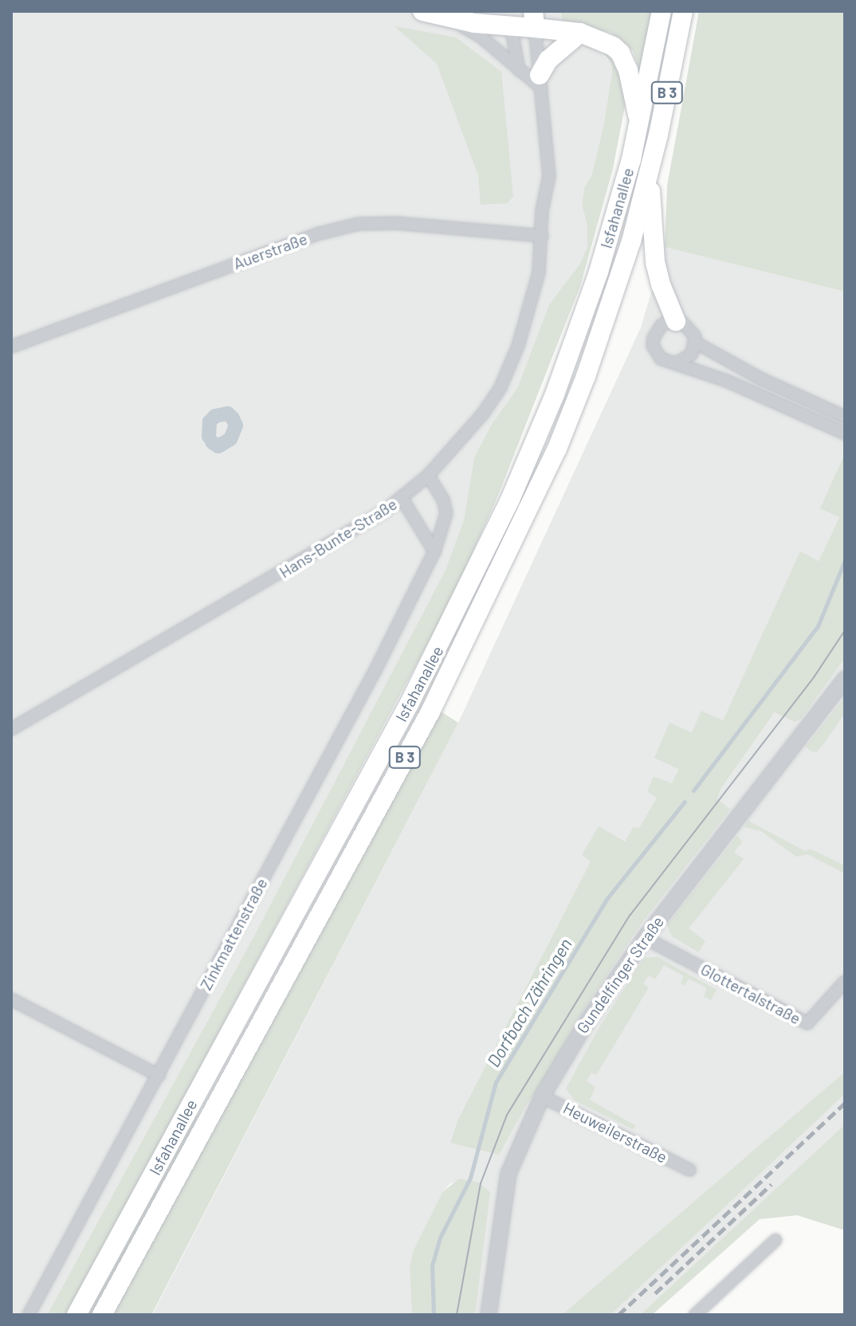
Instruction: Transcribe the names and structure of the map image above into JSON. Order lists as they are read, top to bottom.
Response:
{
  "streets": {
    "main road": ["B 3", "Isfahanallee"],
    "street": [
      "Auerstraße",
      "Hans-Bunte-Straße",
      "Zinkmattenstraße",
      "Gundelfinger Straße",
      "Glottertalstraße",
      "Heuweilerstraße"
    ]
  },
  "crossings": [
    ["Auerstraße", "Hans-Bunte-Straße"],
    ["Hans-Bunte-Straße", "Zinkmattenstraße"],
    ["Gundelfinger Straße", "Glottertalstraße"],
    ["Gundelfinger Straße", "Heuweilerstraße"]
  ],
  "water": ["Dorfbach Zähringen"]
}
